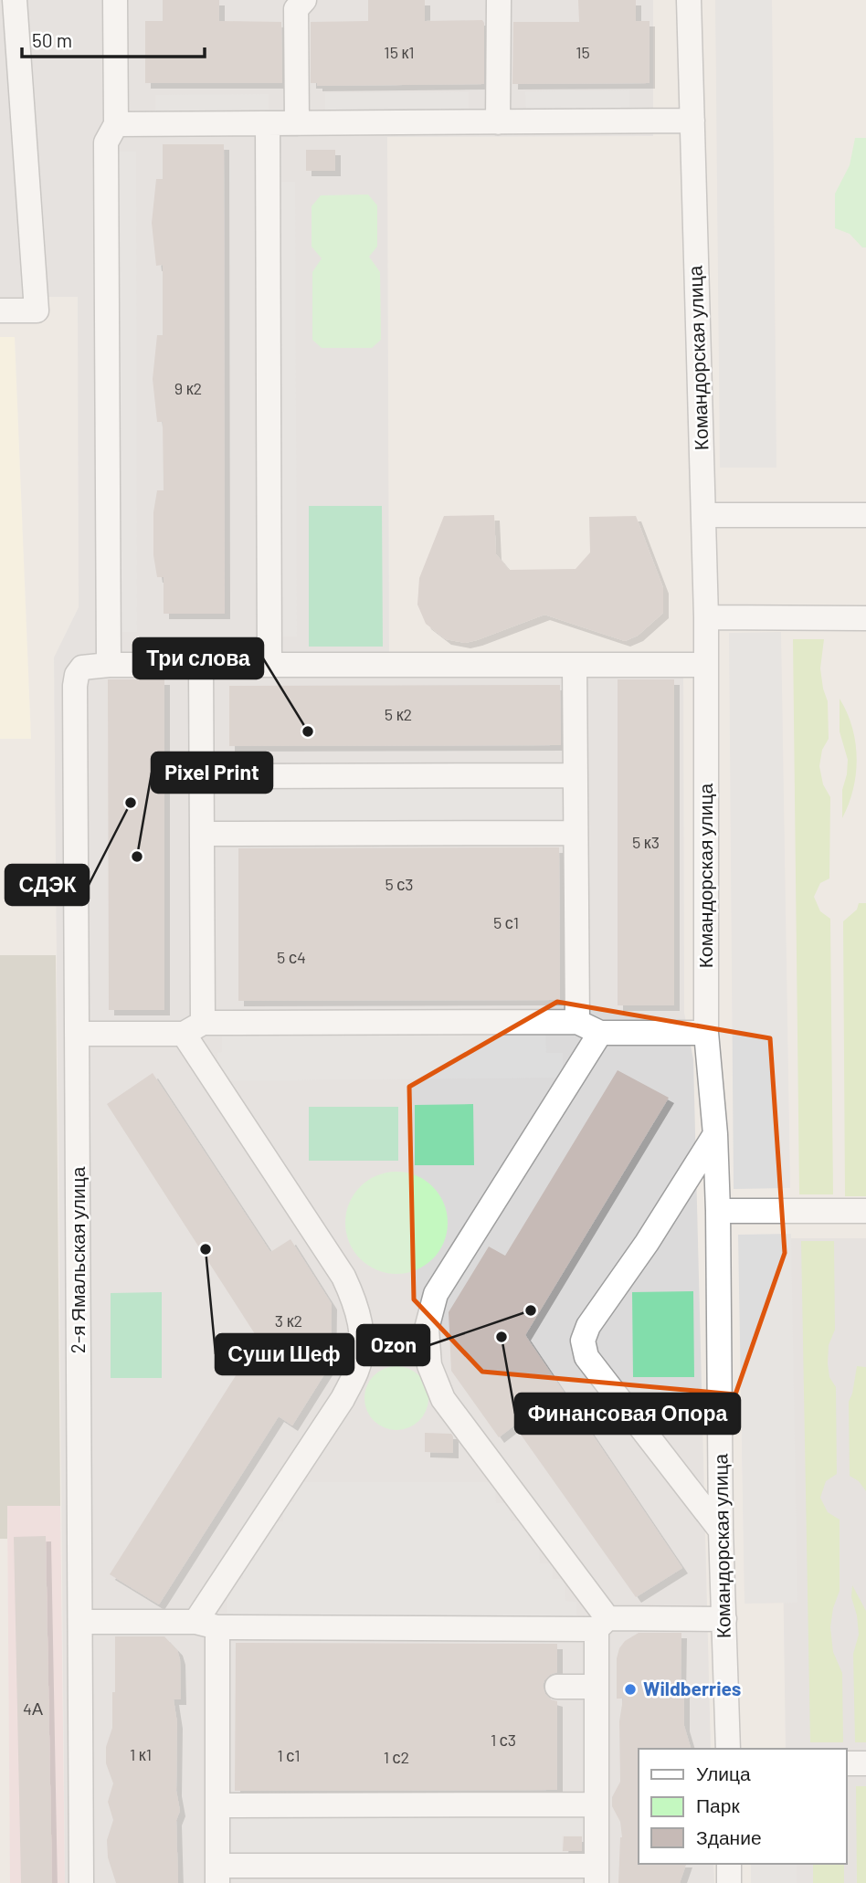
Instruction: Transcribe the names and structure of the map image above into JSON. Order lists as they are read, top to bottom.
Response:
{
  "streets": {
    "street": ["Командорская улица", "2-я Ямальская улица"]
  },
  "places": [
    "Три слова",
    "СДЭК",
    "Pixel Print",
    "Суши Шеф",
    "Ozon",
    "Финансовая Опора",
    "Wildberries"
  ],
  "house_numbers": [
    "15 к1",
    "15",
    "9 к2",
    "5 к2",
    "5 к3",
    "5 с3",
    "5 с1",
    "5 с4",
    "3 к2",
    "4А",
    "1 с3",
    "1 к1",
    "1 с1",
    "1 с2"
  ],
  "legend": ["Улица", "Парк", "Здание"],
  "scale_bar": "50 m"
}
